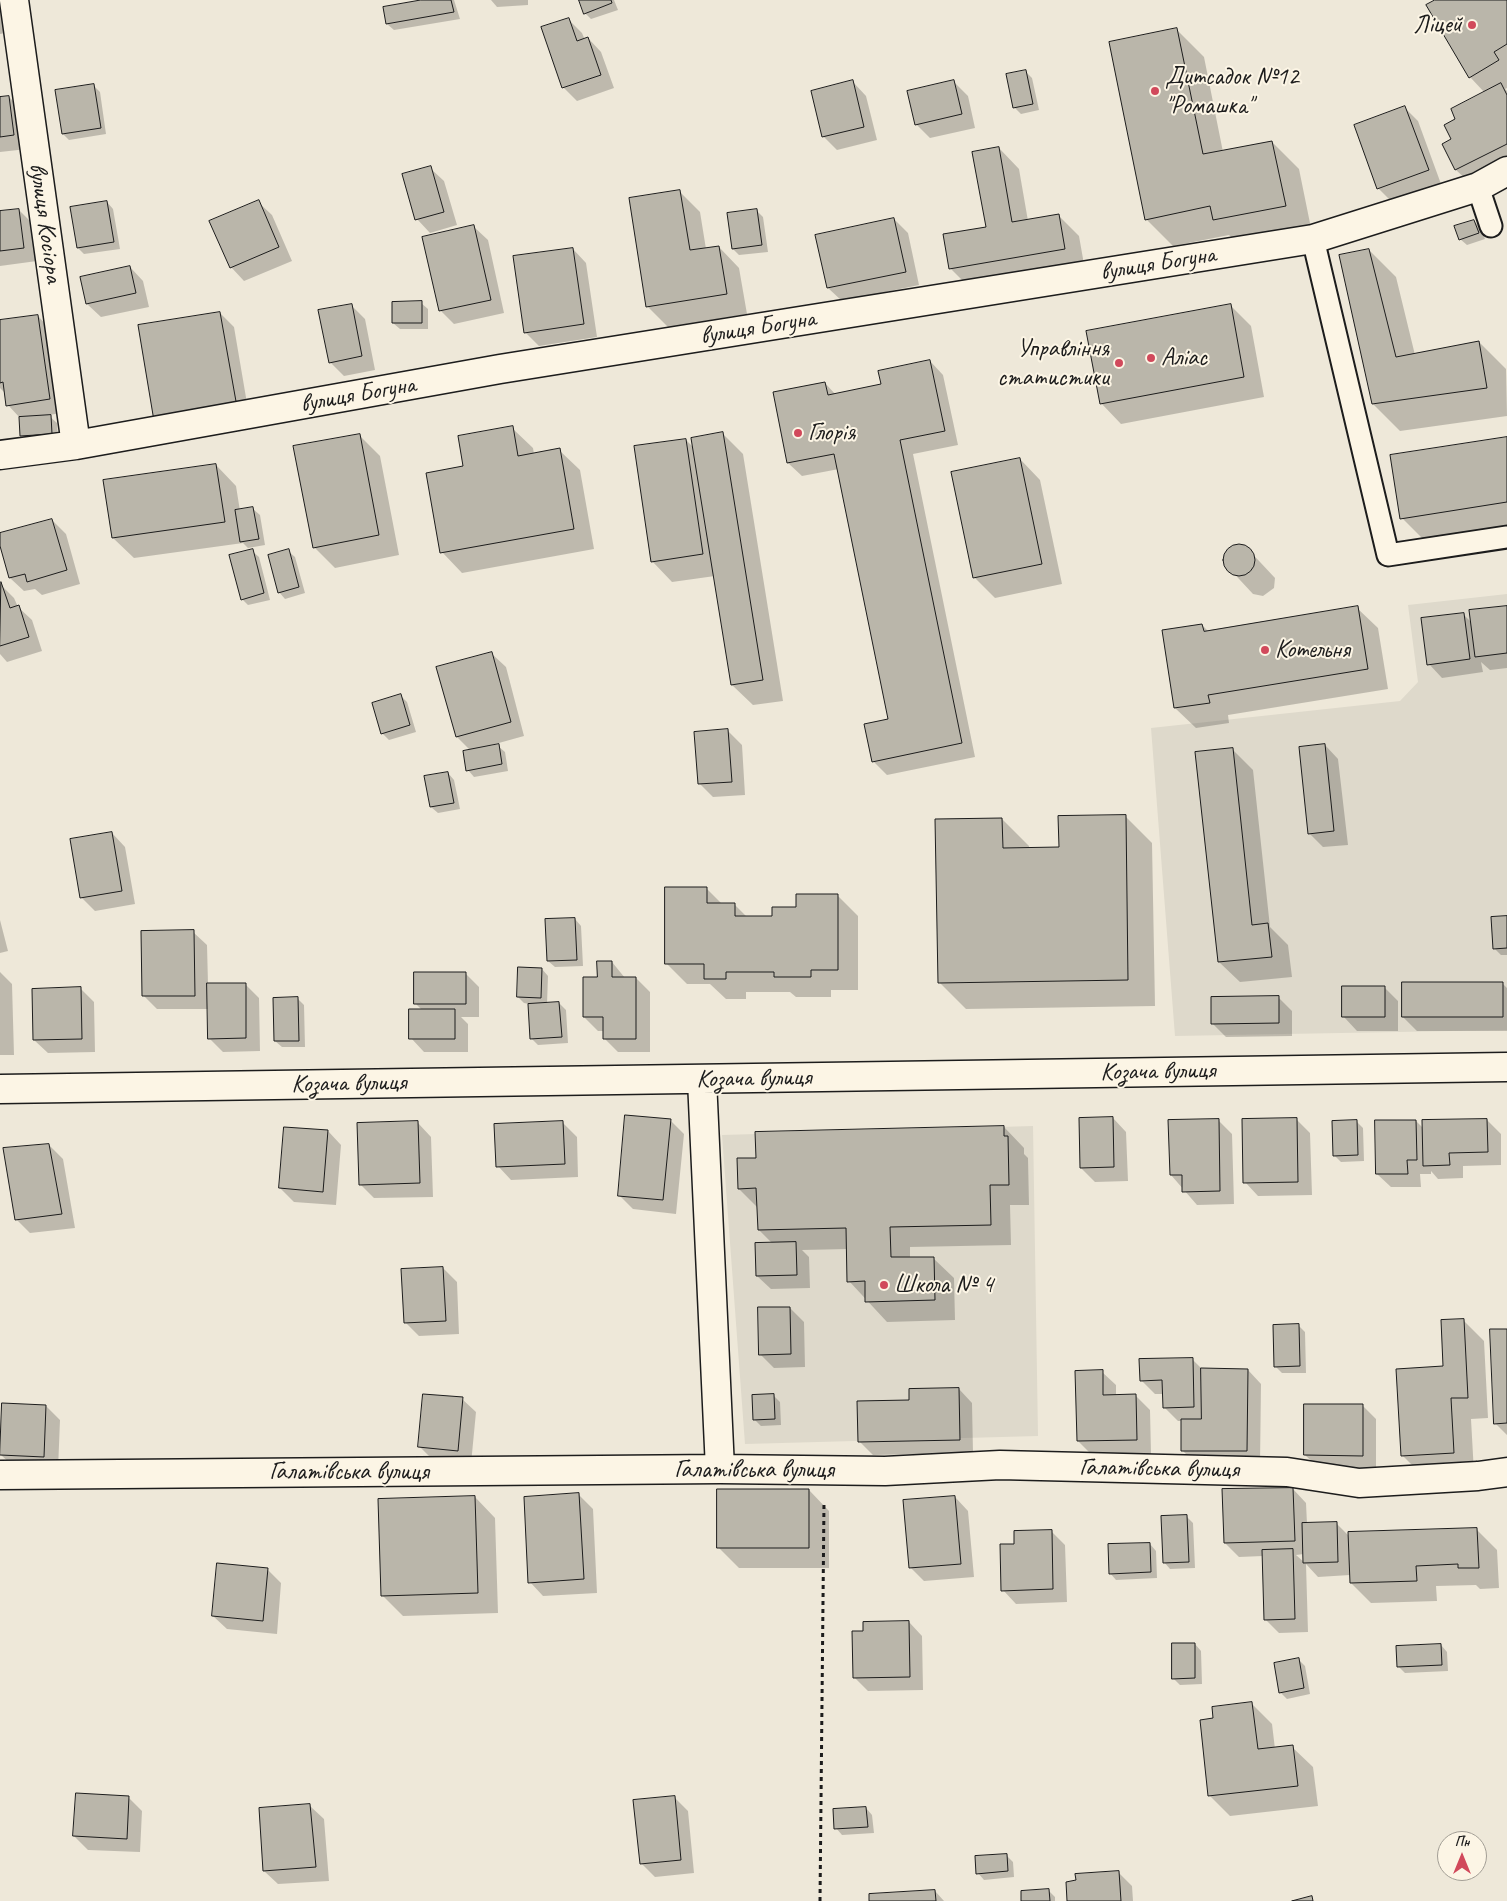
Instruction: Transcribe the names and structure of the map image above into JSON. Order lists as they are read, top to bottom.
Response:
{
  "streets": {
    "street": [
      "вулиця Косіора",
      "вулиця Богуна",
      "Козача вулиця",
      "Галатівська вулиця"
    ]
  },
  "crossings": [
    ["вулиця Косіора", "вулиця Богуна"]
  ],
  "places": [
    "Ліцей",
    "Дитсадок №12 \"Ромашка\"",
    "Аліас",
    "Управління статистики",
    "Глорія",
    "Котельня",
    "Школа № 4"
  ],
  "north": "top"
}
